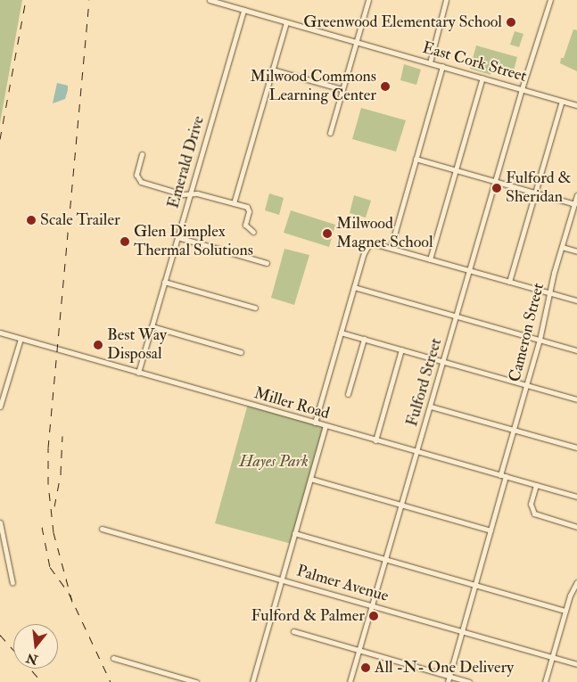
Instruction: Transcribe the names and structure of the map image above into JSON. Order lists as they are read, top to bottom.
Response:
{
  "streets": {
    "street": [
      "East Cork Street",
      "Emerald Drive",
      "Cameron Street",
      "Fulford Street",
      "Miller Road",
      "Palmer Avenue"
    ]
  },
  "crossings": [
    ["East Cork Street", "Emerald Drive"],
    ["East Cork Street", "Fulford Street"],
    ["Emerald Drive", "Miller Road"],
    ["Cameron Street", "Miller Road"],
    ["Cameron Street", "Palmer Avenue"],
    ["Fulford Street", "Miller Road"],
    ["Fulford Street", "Palmer Avenue"]
  ],
  "parks": ["Hayes Park"],
  "places": [
    "Greenwood Elementary School",
    "Milwood Commons Learning Center",
    "Fulford & Sheridan",
    "Scale Trailer",
    "Milwood Magnet School",
    "Glen Dimplex Thermal Solutions",
    "Best Way Disposal",
    "Fulford & Palmer",
    "All -N- One Delivery"
  ],
  "north": "bottom"
}
